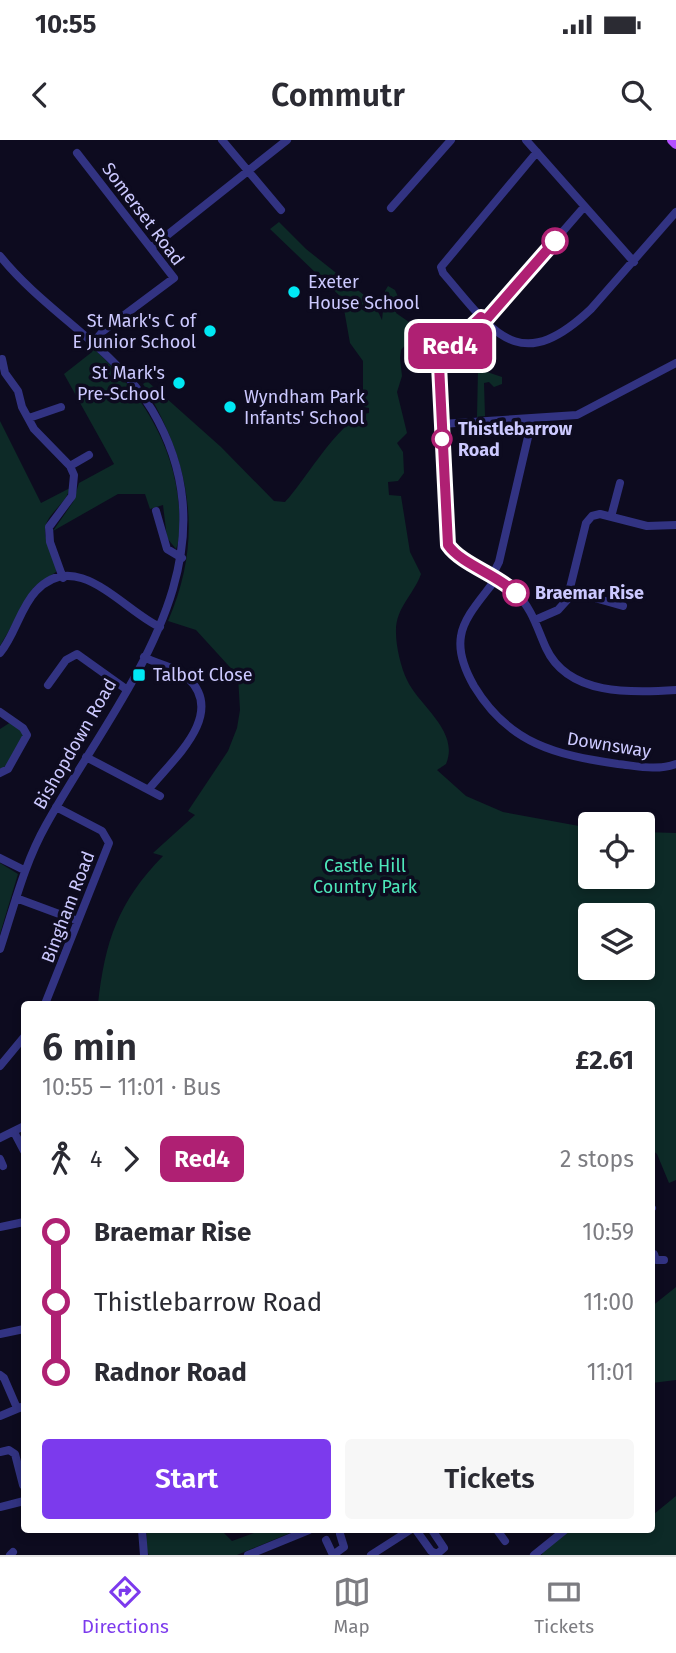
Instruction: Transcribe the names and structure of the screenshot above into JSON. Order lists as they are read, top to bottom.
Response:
{
  "streets": {
    "street": [
      "Somerset Road",
      "Bishopdown Road",
      "Downsway",
      "Bingham Road"
    ]
  },
  "crossings": [
    ["Somerset Road", "Bishopdown Road"],
    ["Bishopdown Road", "Bingham Road"]
  ],
  "parks": ["Castle Hill Country Park"],
  "places": {
    "other": [
      "Exeter House School",
      "St Mark's C of E Junior School",
      "St Mark's Pre-School",
      "Wyndham Park Infants' School",
      "Thistlebarrow Road",
      "Braemar Rise"
    ],
    "transit": ["Talbot Close"]
  },
  "lines": ["bus line Red4"],
  "page": {
    "status": "10:55",
    "header": "Commutr",
    "on_map": "Red4",
    "heading": ["6 min", "10:55 – 11:01 · Bus", "£2.61"],
    "legs": ["4", "Red4", "2 stops"],
    "list": [
      {
        "name": "Braemar Rise",
        "value": "10:59"
      },
      {
        "name": "Thistlebarrow Road",
        "value": "11:00"
      },
      {
        "name": "Radnor Road",
        "value": "11:01"
      }
    ],
    "buttons": ["Start", "Tickets"],
    "tabs": ["Directions", "Map", "Tickets"]
  }
}
